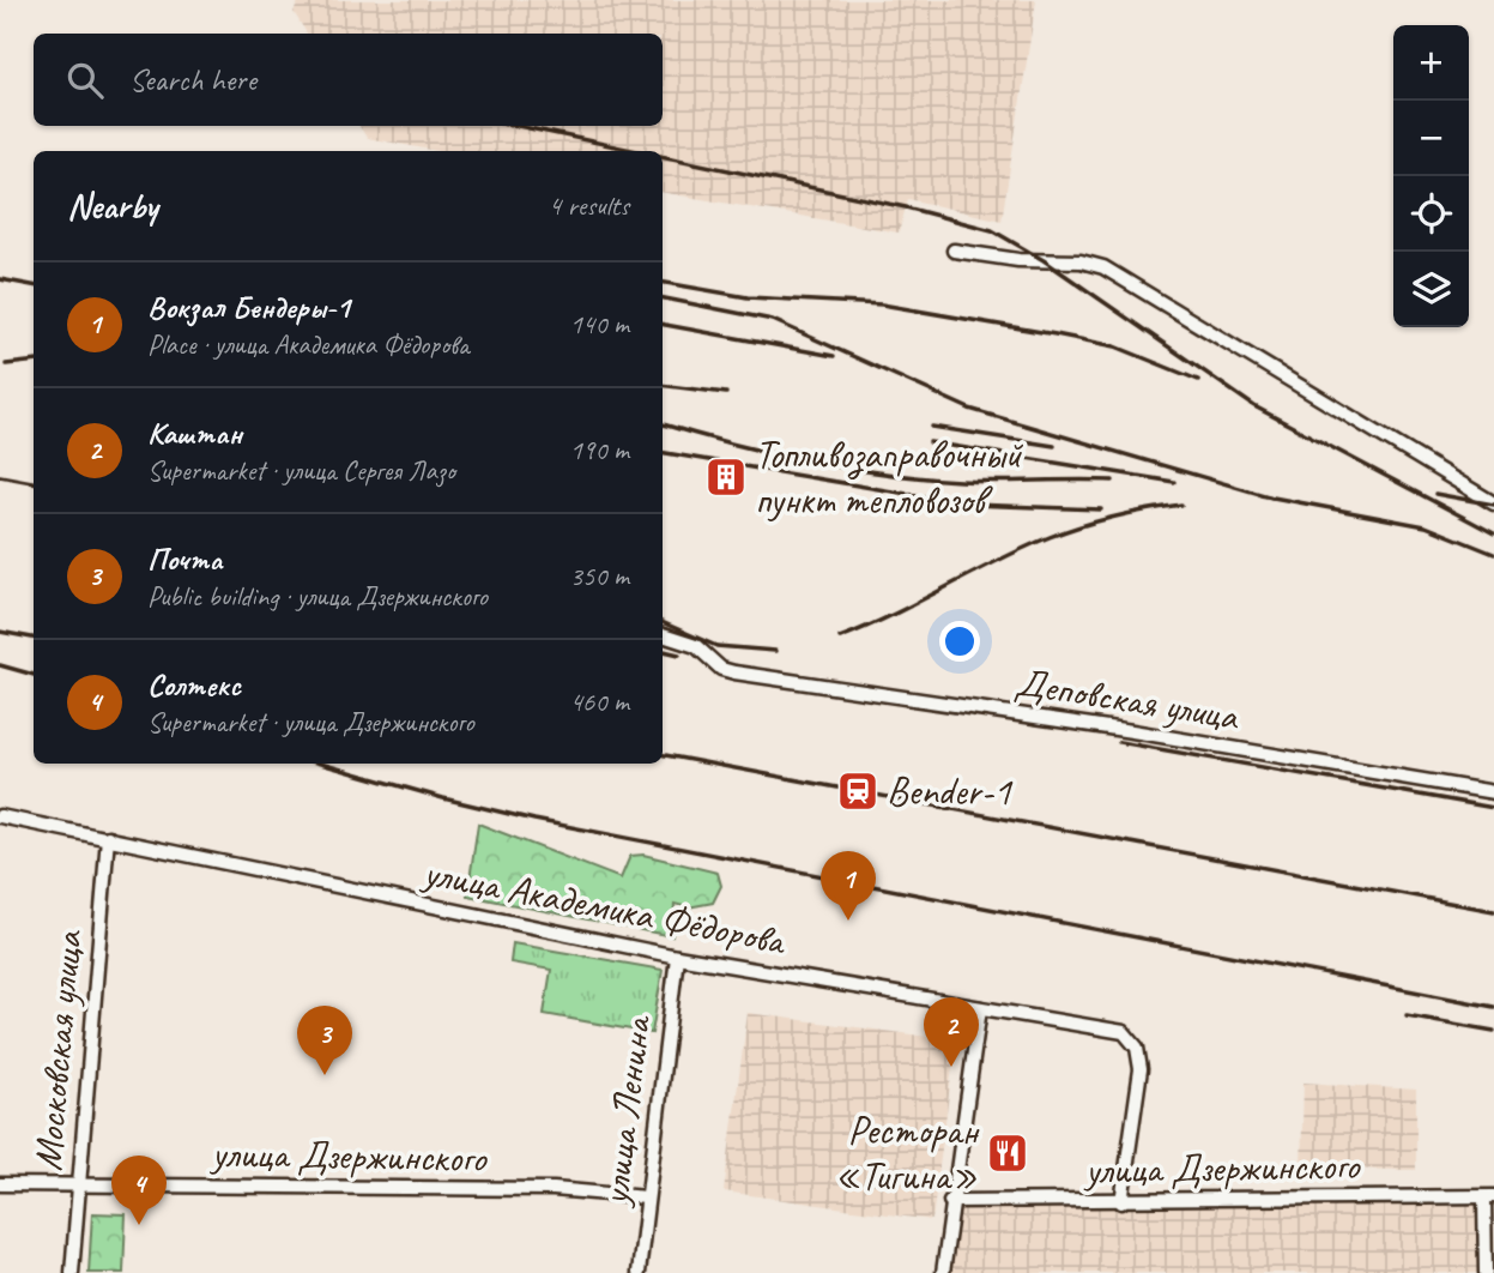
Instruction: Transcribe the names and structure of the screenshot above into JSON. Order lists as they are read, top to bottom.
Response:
{
  "streets": {
    "street": [
      "Деповская улица",
      "улица Академика Фёдорова",
      "Московская улица",
      "улица Ленина",
      "улица Дзержинского"
    ]
  },
  "crossings": [
    ["улица Академика Фёдорова", "Московская улица"],
    ["улица Академика Фёдорова", "улица Ленина"],
    ["улица Академика Фёдорова", "улица Дзержинского"],
    ["Московская улица", "улица Дзержинского"],
    ["улица Ленина", "улица Дзержинского"]
  ],
  "places": {
    "building": ["Топливозаправочный пункт тепловозов"],
    "station": ["Bender-1"],
    "restaurant": ["Ресторан «Тигина»"]
  },
  "page": {
    "map_buttons": ["+", "−"],
    "search": "Search here",
    "heading": ["Nearby", "4 results"],
    "list": [
      {
        "mark": "1",
        "name": "Вокзал Бендеры-1",
        "note": "Place · улица Академика Фёдорова",
        "value": "140 m"
      },
      {
        "mark": "2",
        "name": "Каштан",
        "note": "Supermarket · улица Сергея Лазо",
        "value": "190 m"
      },
      {
        "mark": "3",
        "name": "Почта",
        "note": "Public building · улица Дзержинского",
        "value": "350 m"
      },
      {
        "mark": "4",
        "name": "Солтекс",
        "note": "Supermarket · улица Дзержинского",
        "value": "460 m"
      }
    ],
    "pins": [
      "1",
      "2",
      "3",
      "4"
    ]
  }
}
